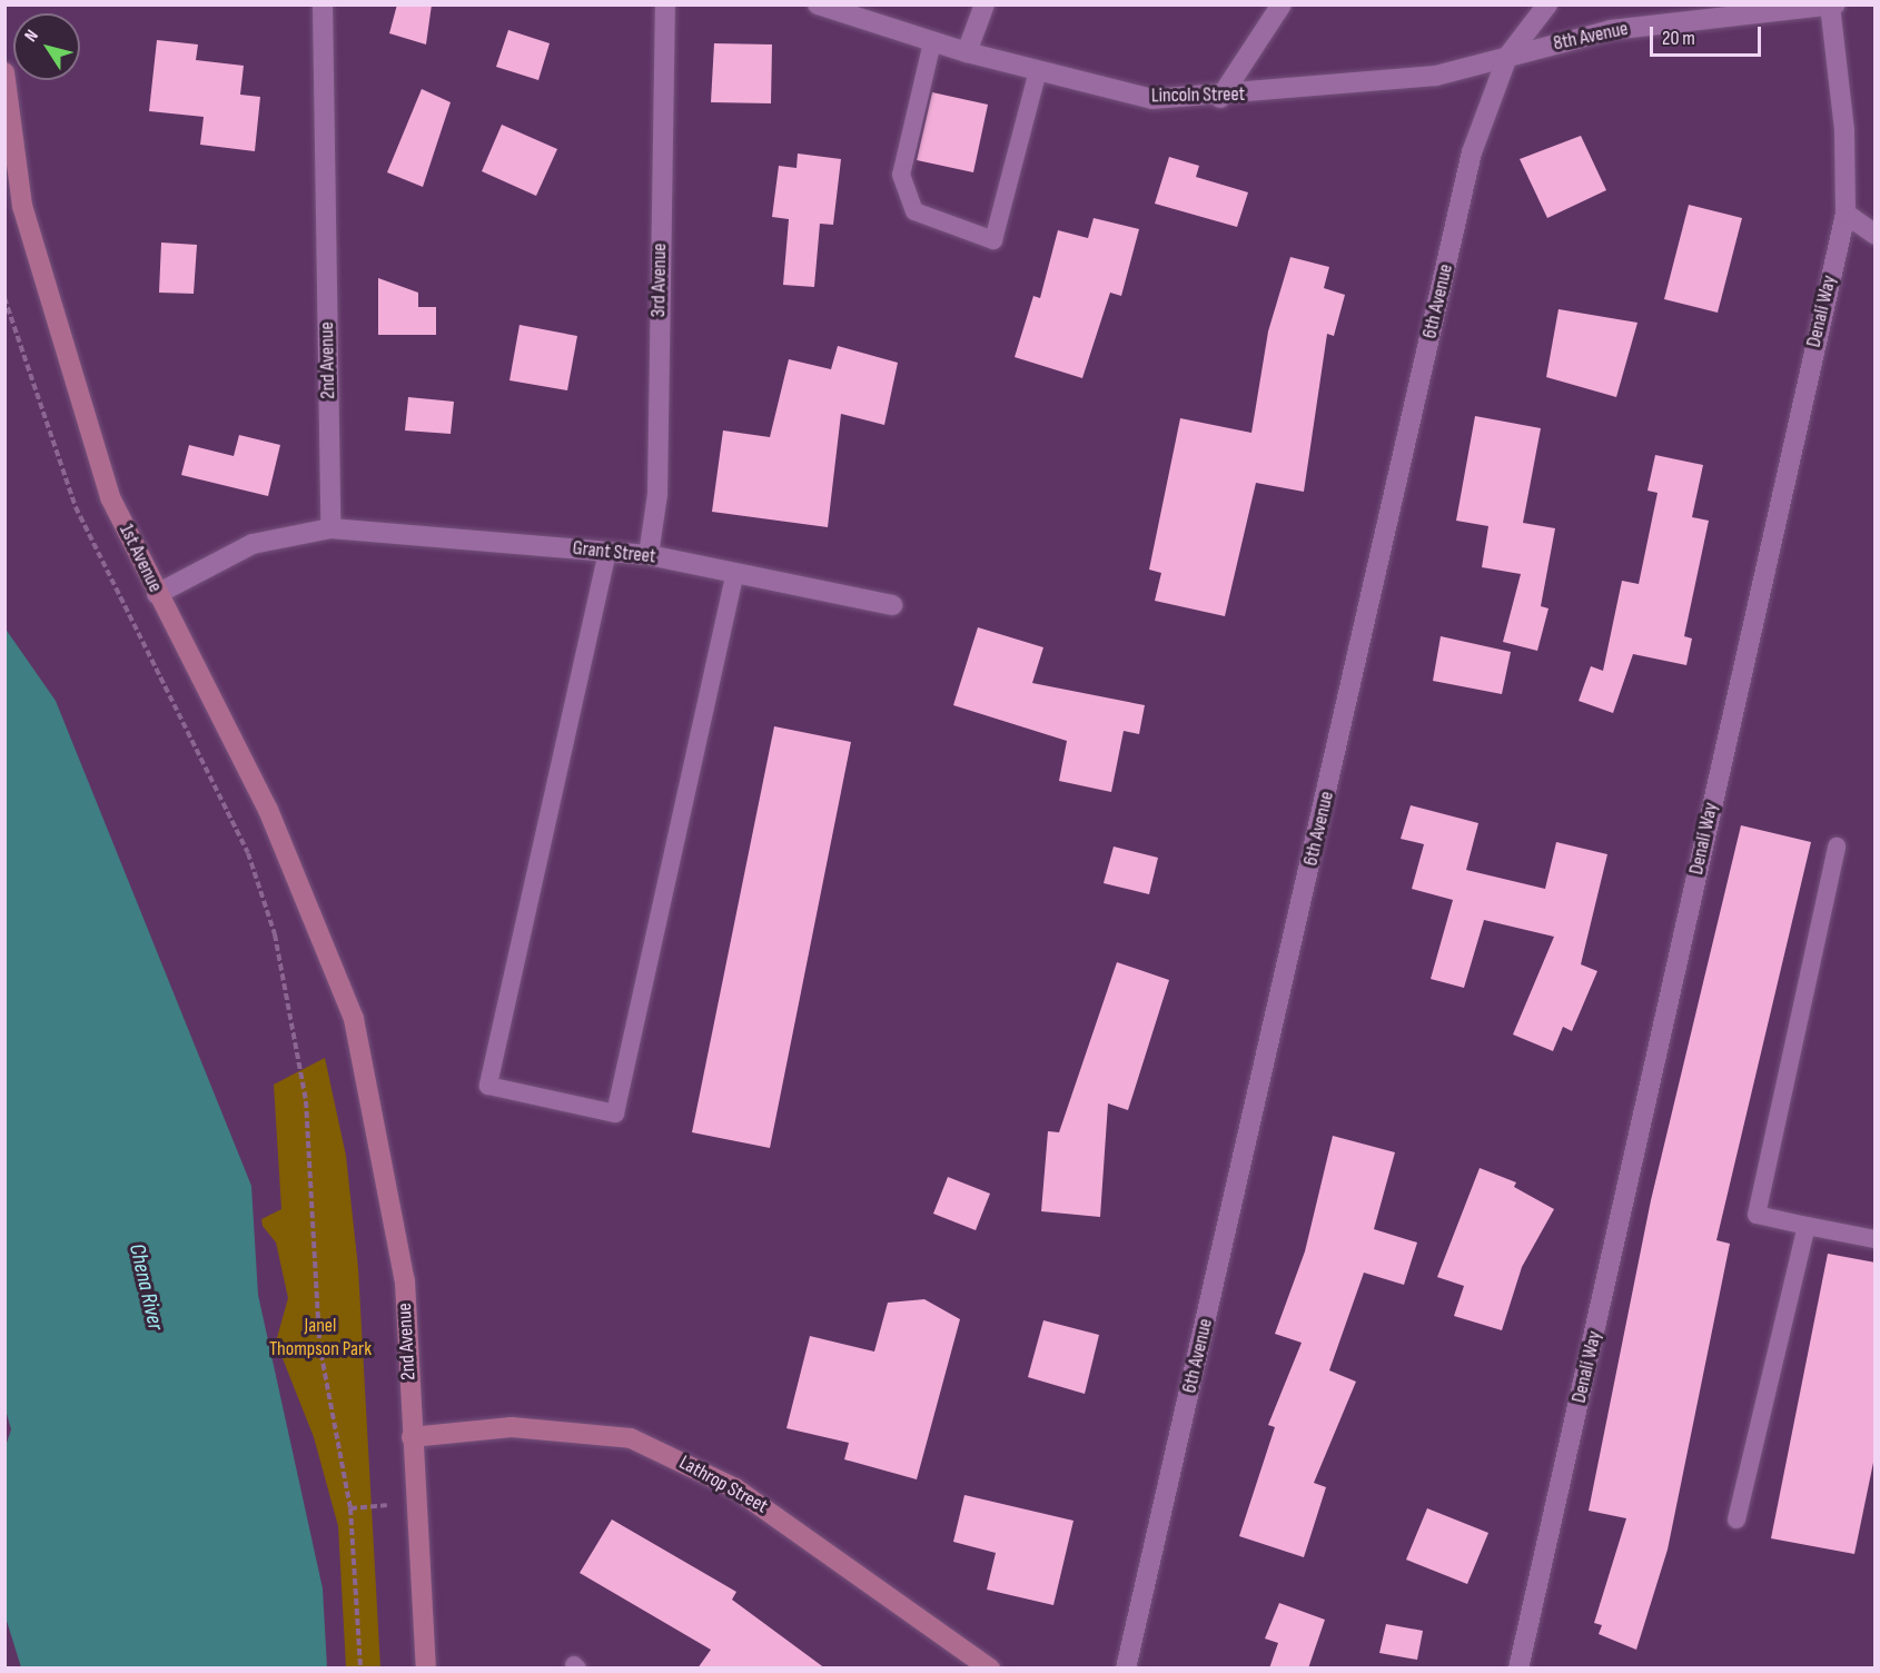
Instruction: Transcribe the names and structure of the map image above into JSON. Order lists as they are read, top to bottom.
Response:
{
  "streets": {
    "street": [
      "8th Avenue",
      "Lincoln Street",
      "3rd Avenue",
      "6th Avenue",
      "Denali Way",
      "2nd Avenue",
      "Grant Street",
      "1st Avenue",
      "Lathrop Street"
    ]
  },
  "crossings": [
    ["8th Avenue", "Lincoln Street"],
    ["8th Avenue", "6th Avenue"],
    ["8th Avenue", "Denali Way"],
    ["Lincoln Street", "6th Avenue"],
    ["3rd Avenue", "Grant Street"],
    ["2nd Avenue", "Grant Street"],
    ["2nd Avenue", "1st Avenue"],
    ["2nd Avenue", "Lathrop Street"]
  ],
  "water": ["Chena River"],
  "parks": ["Janel Thompson Park"],
  "scale_bar": "20 m",
  "north": "top left"
}
